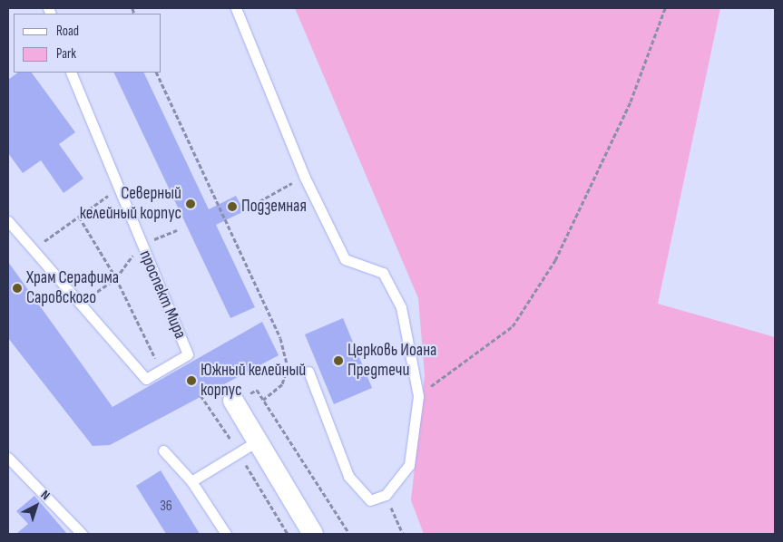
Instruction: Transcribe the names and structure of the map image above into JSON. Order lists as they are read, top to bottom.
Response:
{
  "streets": {
    "lane": ["проспект Мира"]
  },
  "places": [
    "Северный келейный корпус",
    "Подземная",
    "Храм Серафима Саровского",
    "Церковь Иоана Предтечи",
    "Южный келейный корпус"
  ],
  "house_numbers": ["36"],
  "legend": ["Road", "Park"],
  "north": "top right"
}
